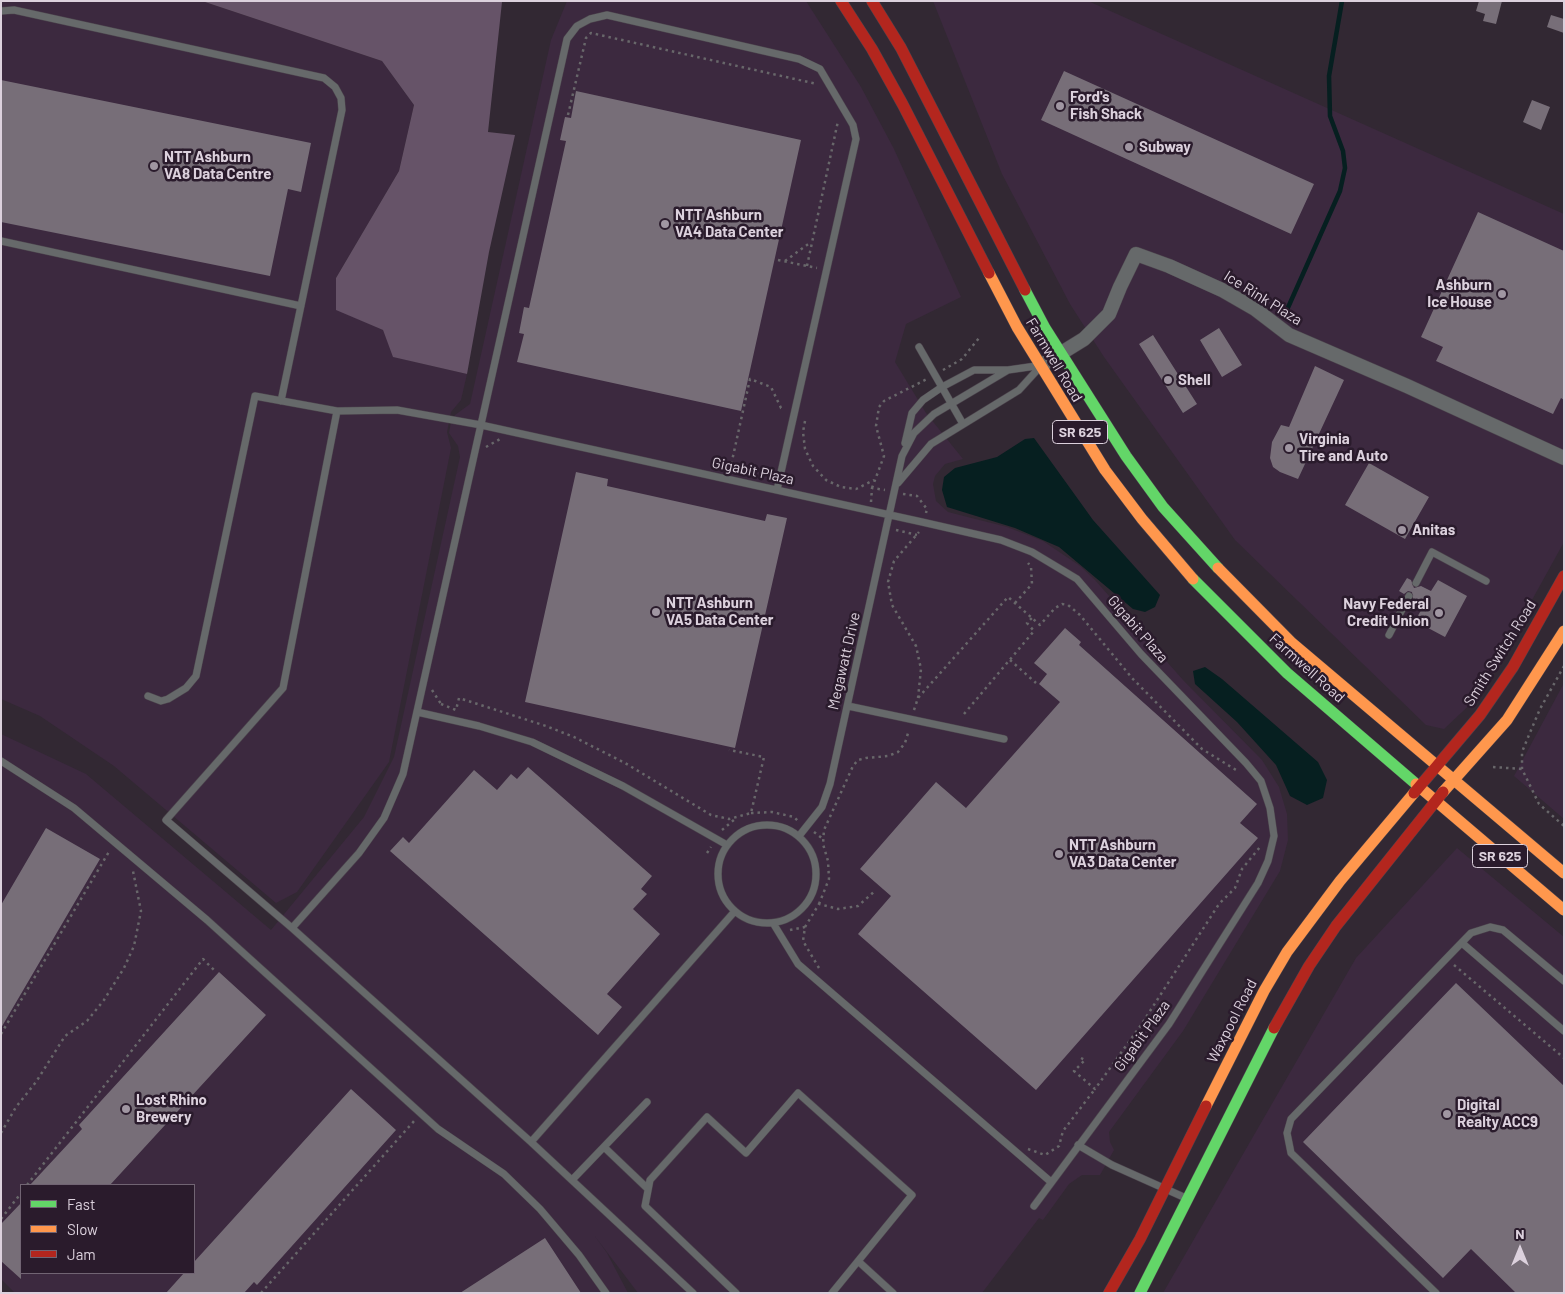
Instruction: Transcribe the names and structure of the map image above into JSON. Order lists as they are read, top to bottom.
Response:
{
  "streets": {
    "main road": [
      "Farmwell Road",
      "SR 625",
      "Smith Switch Road",
      "Waxpool Road"
    ],
    "street": ["Ice Rink Plaza"],
    "lane": ["Gigabit Plaza", "Megawatt Drive"]
  },
  "crossings": [
    ["Ice Rink Plaza", "Farmwell Road"],
    ["Farmwell Road", "SR 625"],
    ["Farmwell Road", "Smith Switch Road"],
    ["Farmwell Road", "Waxpool Road"],
    ["SR 625", "Smith Switch Road"],
    ["SR 625", "Waxpool Road"],
    ["Gigabit Plaza", "Megawatt Drive"],
    ["Smith Switch Road", "Waxpool Road"]
  ],
  "places": [
    "Ford's Fish Shack",
    "Subway",
    "NTT Ashburn VA8 Data Centre",
    "NTT Ashburn VA4 Data Center",
    "Ashburn Ice House",
    "Shell",
    "Virginia Tire and Auto",
    "Anitas",
    "NTT Ashburn VA5 Data Center",
    "Navy Federal Credit Union",
    "NTT Ashburn VA3 Data Center",
    "Lost Rhino Brewery",
    "Digital Realty ACC9"
  ],
  "legend": ["Fast", "Slow", "Jam"],
  "north": "top"
}
